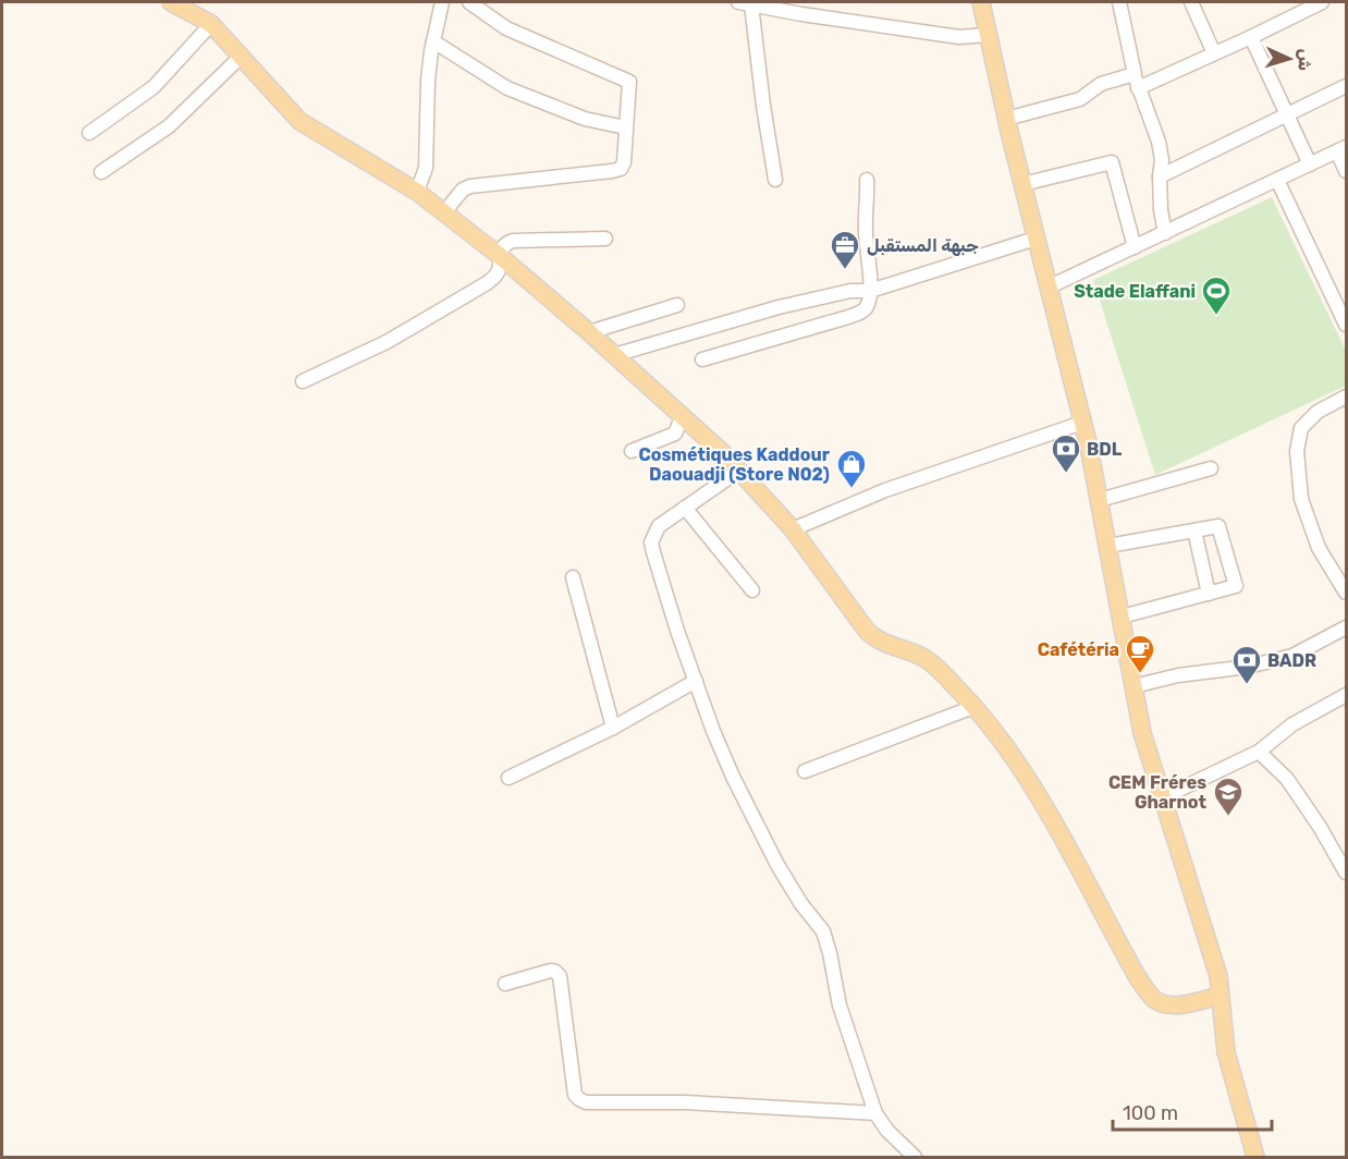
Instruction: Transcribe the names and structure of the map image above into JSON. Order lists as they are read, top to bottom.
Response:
{
  "places": {
    "office": ["جبهة المستقبل"],
    "sports": ["Stade Elaffani"],
    "bank": ["BDL", "BADR"],
    "shop": ["Cosmétiques Kaddour Daouadji (Store N02)"],
    "cafe": ["Cafétéria"],
    "school or university": ["CEM Fréres Gharnot"]
  },
  "scale_bar": "100 m",
  "north": "right"
}
